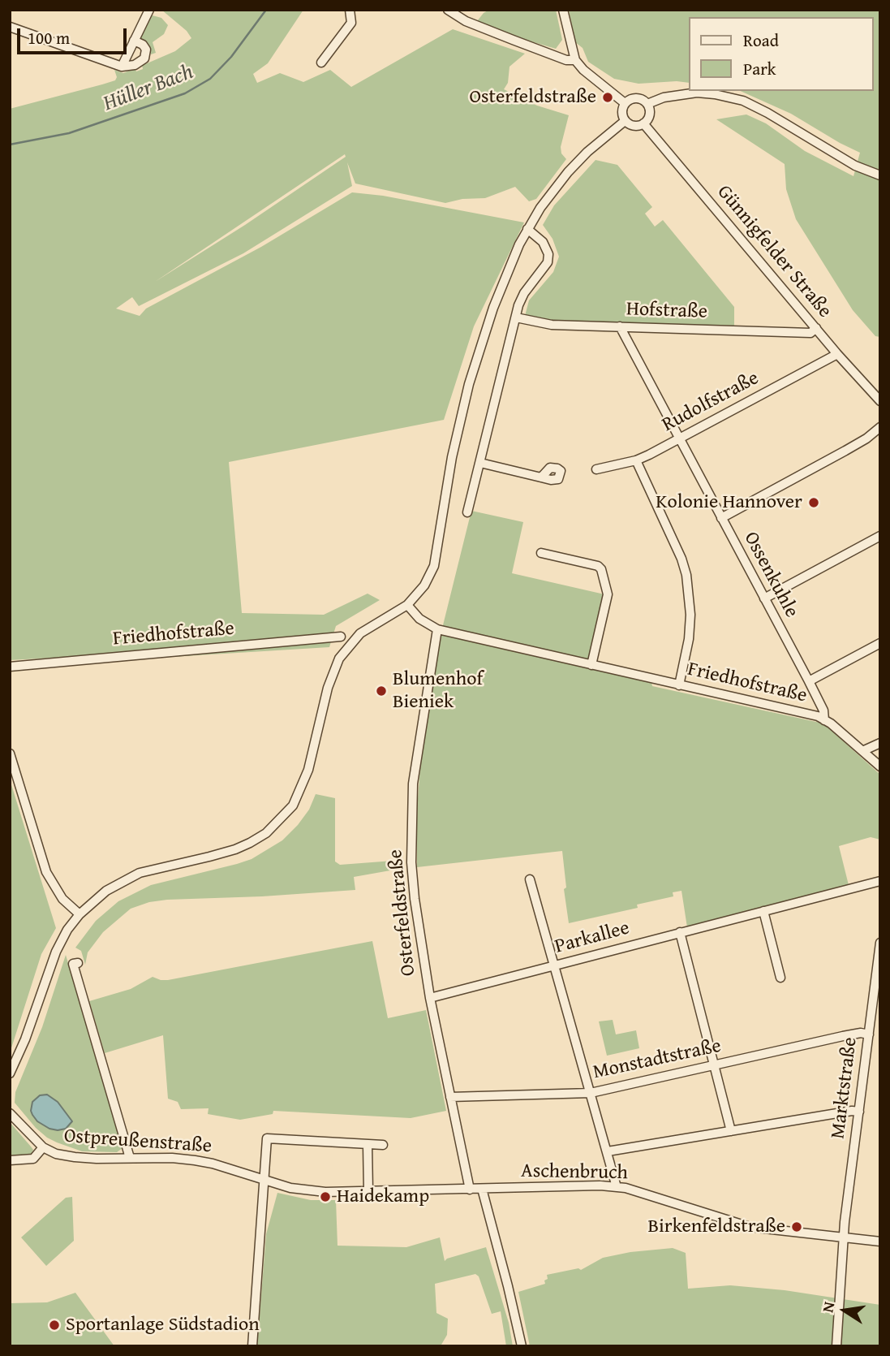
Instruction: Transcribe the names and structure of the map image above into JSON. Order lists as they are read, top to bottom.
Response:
{
  "streets": {
    "street": [
      "Günnigfelder Straße",
      "Hofstraße",
      "Rudolfstraße",
      "Ossenkuhle",
      "Friedhofstraße",
      "Osterfeldstraße",
      "Parkallee",
      "Monstadtstraße",
      "Marktstraße",
      "Ostpreußenstraße",
      "Aschenbruch"
    ]
  },
  "crossings": [
    ["Günnigfelder Straße", "Hofstraße"],
    ["Günnigfelder Straße", "Rudolfstraße"],
    ["Hofstraße", "Ossenkuhle"],
    ["Rudolfstraße", "Ossenkuhle"],
    ["Ossenkuhle", "Friedhofstraße"],
    ["Friedhofstraße", "Osterfeldstraße"],
    ["Osterfeldstraße", "Parkallee"],
    ["Osterfeldstraße", "Monstadtstraße"],
    ["Osterfeldstraße", "Ostpreußenstraße"],
    ["Osterfeldstraße", "Aschenbruch"],
    ["Monstadtstraße", "Marktstraße"],
    ["Marktstraße", "Aschenbruch"],
    ["Ostpreußenstraße", "Aschenbruch"]
  ],
  "water": ["Hüller Bach"],
  "places": [
    "Osterfeldstraße",
    "Kolonie Hannover",
    "Blumenhof Bieniek",
    "Haidekamp",
    "Birkenfeldstraße",
    "Sportanlage Südstadion"
  ],
  "legend": ["Road", "Park"],
  "scale_bar": "100 m",
  "north": "left"
}
